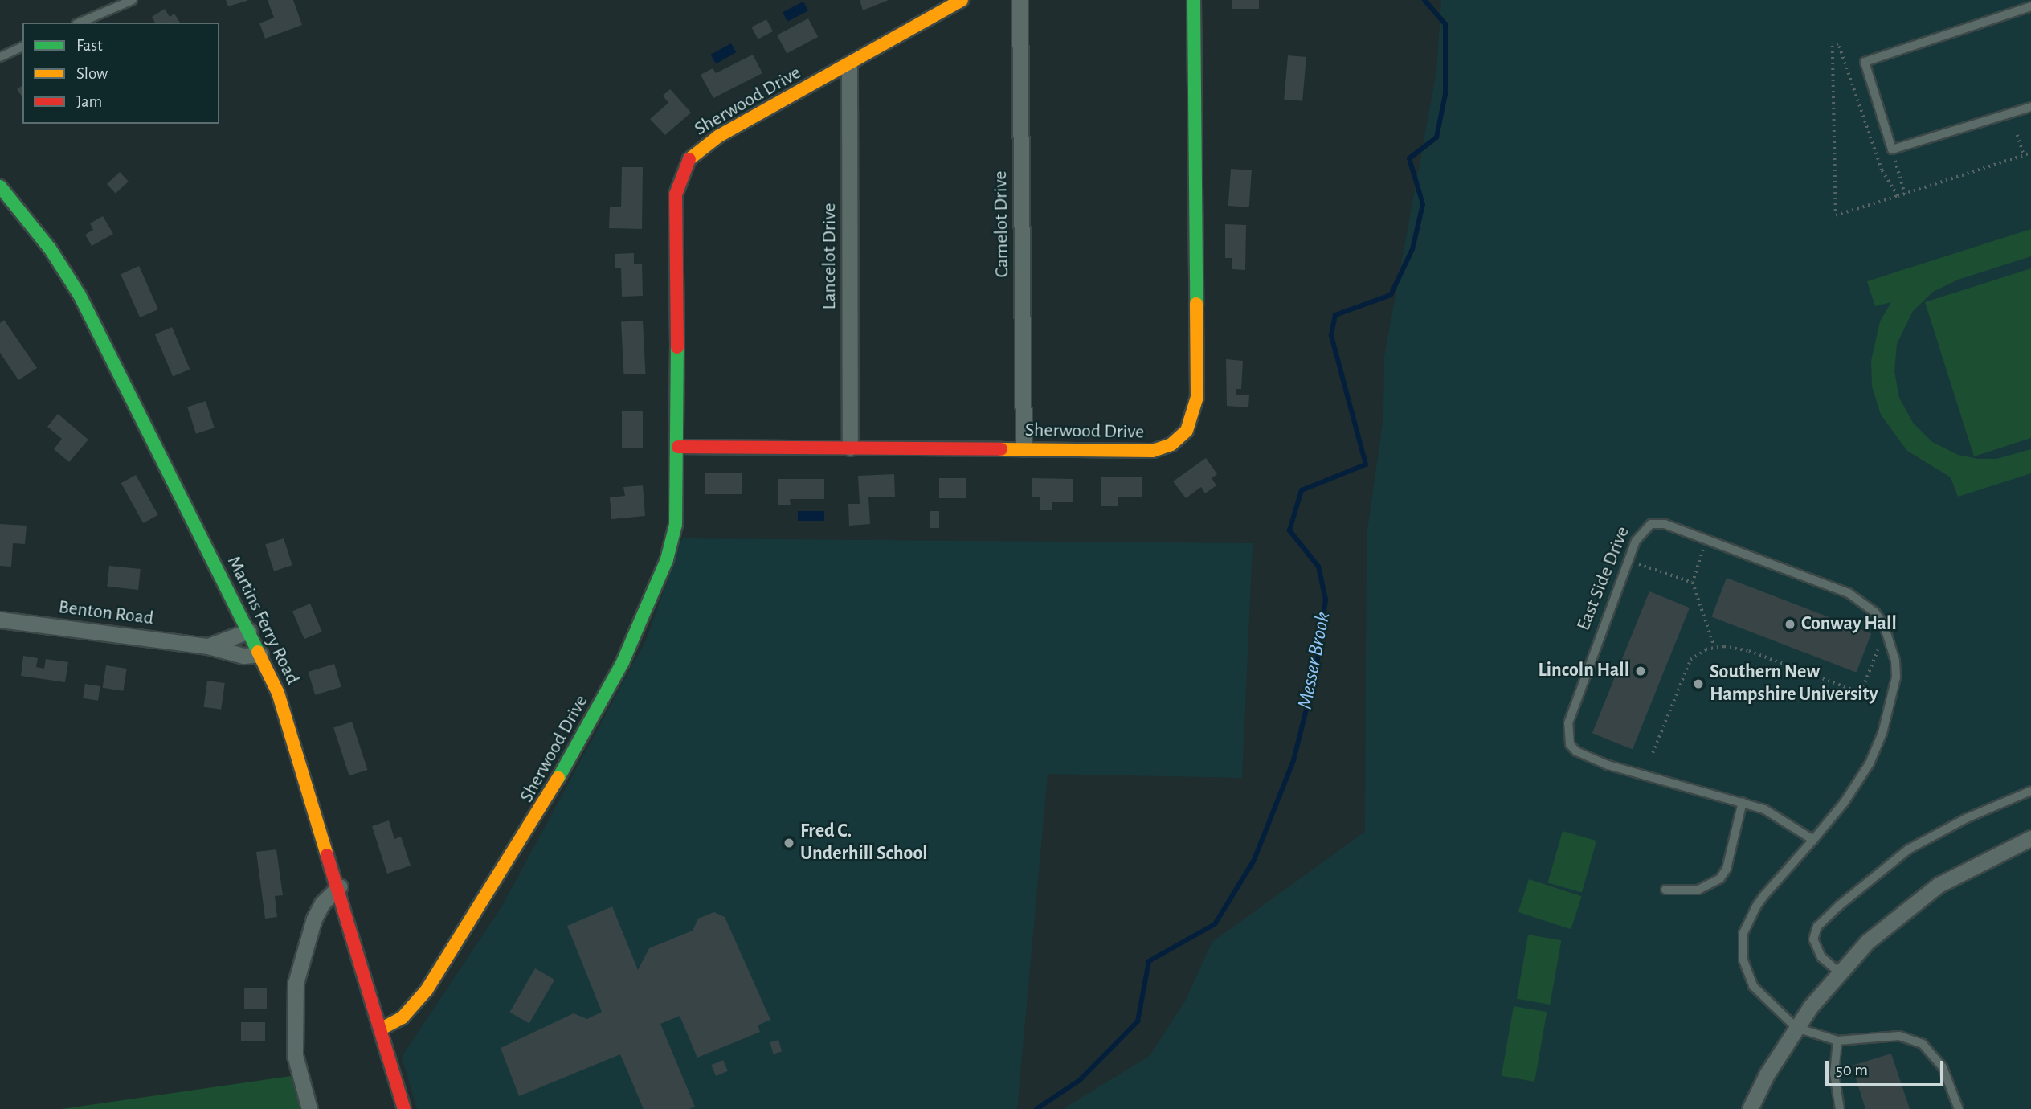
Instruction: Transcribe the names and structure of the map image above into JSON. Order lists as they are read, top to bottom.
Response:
{
  "streets": {
    "street": [
      "Sherwood Drive",
      "Camelot Drive",
      "Lancelot Drive",
      "Benton Road",
      "Martins Ferry Road"
    ],
    "lane": ["East Side Drive"]
  },
  "crossings": [
    ["Sherwood Drive", "Camelot Drive"],
    ["Sherwood Drive", "Lancelot Drive"],
    ["Sherwood Drive", "Martins Ferry Road"],
    ["Benton Road", "Martins Ferry Road"]
  ],
  "water": ["Messer Brook"],
  "places": [
    "Conway Hall",
    "Lincoln Hall",
    "Southern New Hampshire University",
    "Fred C. Underhill School"
  ],
  "legend": ["Fast", "Slow", "Jam"],
  "scale_bar": "50 m"
}
